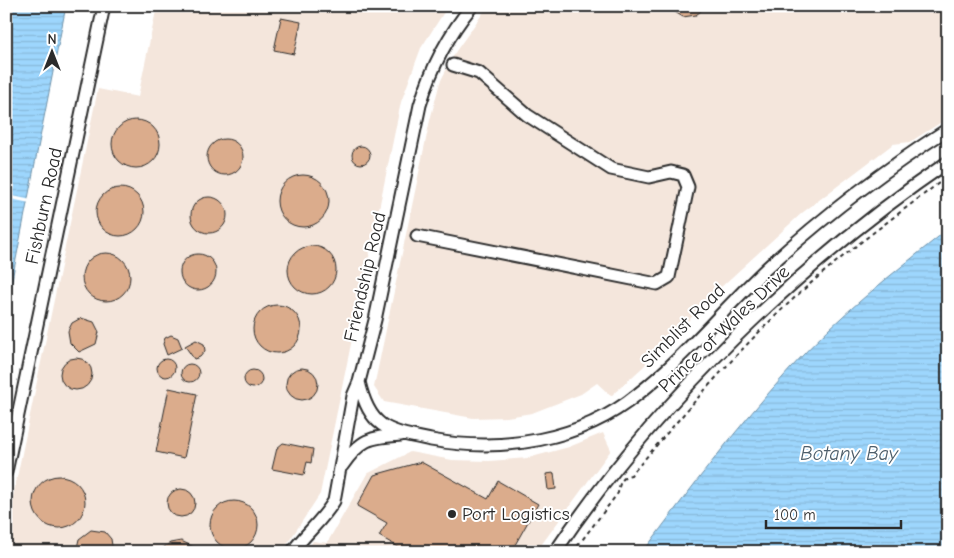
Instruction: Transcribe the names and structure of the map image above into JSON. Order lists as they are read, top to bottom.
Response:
{
  "streets": {
    "street": [
      "Fishburn Road",
      "Friendship Road",
      "Simblist Road",
      "Prince of Wales Drive"
    ]
  },
  "crossings": [
    ["Friendship Road", "Simblist Road"]
  ],
  "water": ["Botany Bay"],
  "places": ["Port Logistics"],
  "scale_bar": "100 m",
  "north": "top"
}
